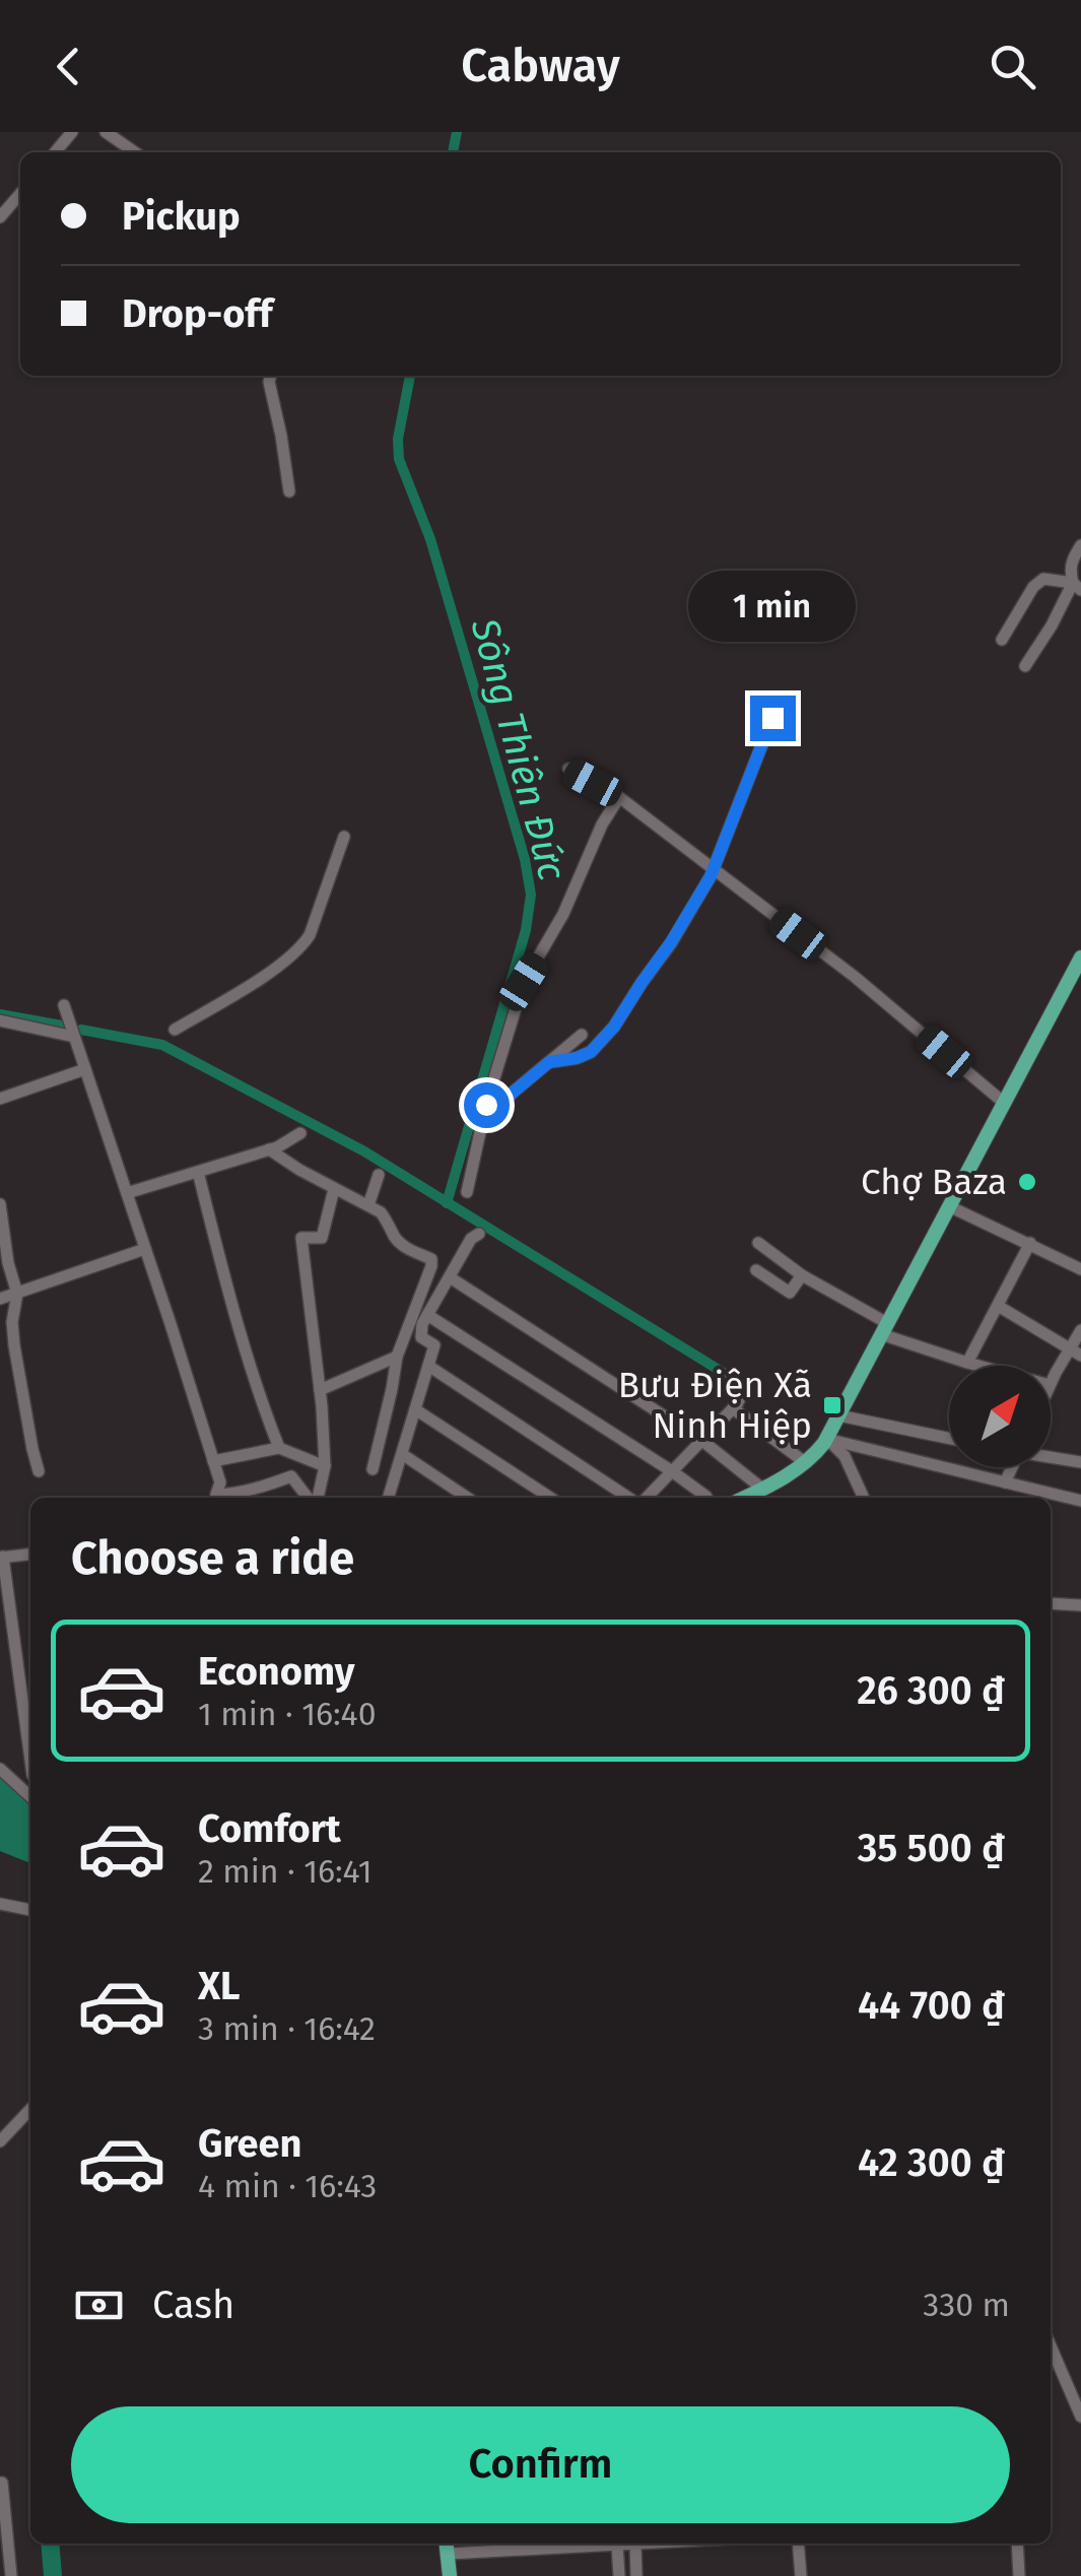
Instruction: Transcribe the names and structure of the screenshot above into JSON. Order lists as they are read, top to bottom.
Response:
{
  "water": ["Sông Thiên Đức"],
  "places": {
    "other": ["Chợ Baza"],
    "transit": ["Bưu Điện Xã Ninh Hiệp"]
  },
  "north": "top right",
  "page": {
    "header": "Cabway",
    "banner": ["Pickup", "Drop-off"],
    "bubble": "1 min",
    "heading": "Choose a ride",
    "list": [
      {
        "name": "Economy",
        "note": "1 min · 16:40",
        "value": "26 300 ₫"
      },
      {
        "name": "Comfort",
        "note": "2 min · 16:41",
        "value": "35 500 ₫"
      },
      {
        "name": "XL",
        "note": "3 min · 16:42",
        "value": "44 700 ₫"
      },
      {
        "name": "Green",
        "note": "4 min · 16:43",
        "value": "42 300 ₫"
      }
    ],
    "pay": ["Cash", "330 m"],
    "buttons": "Confirm"
  }
}
